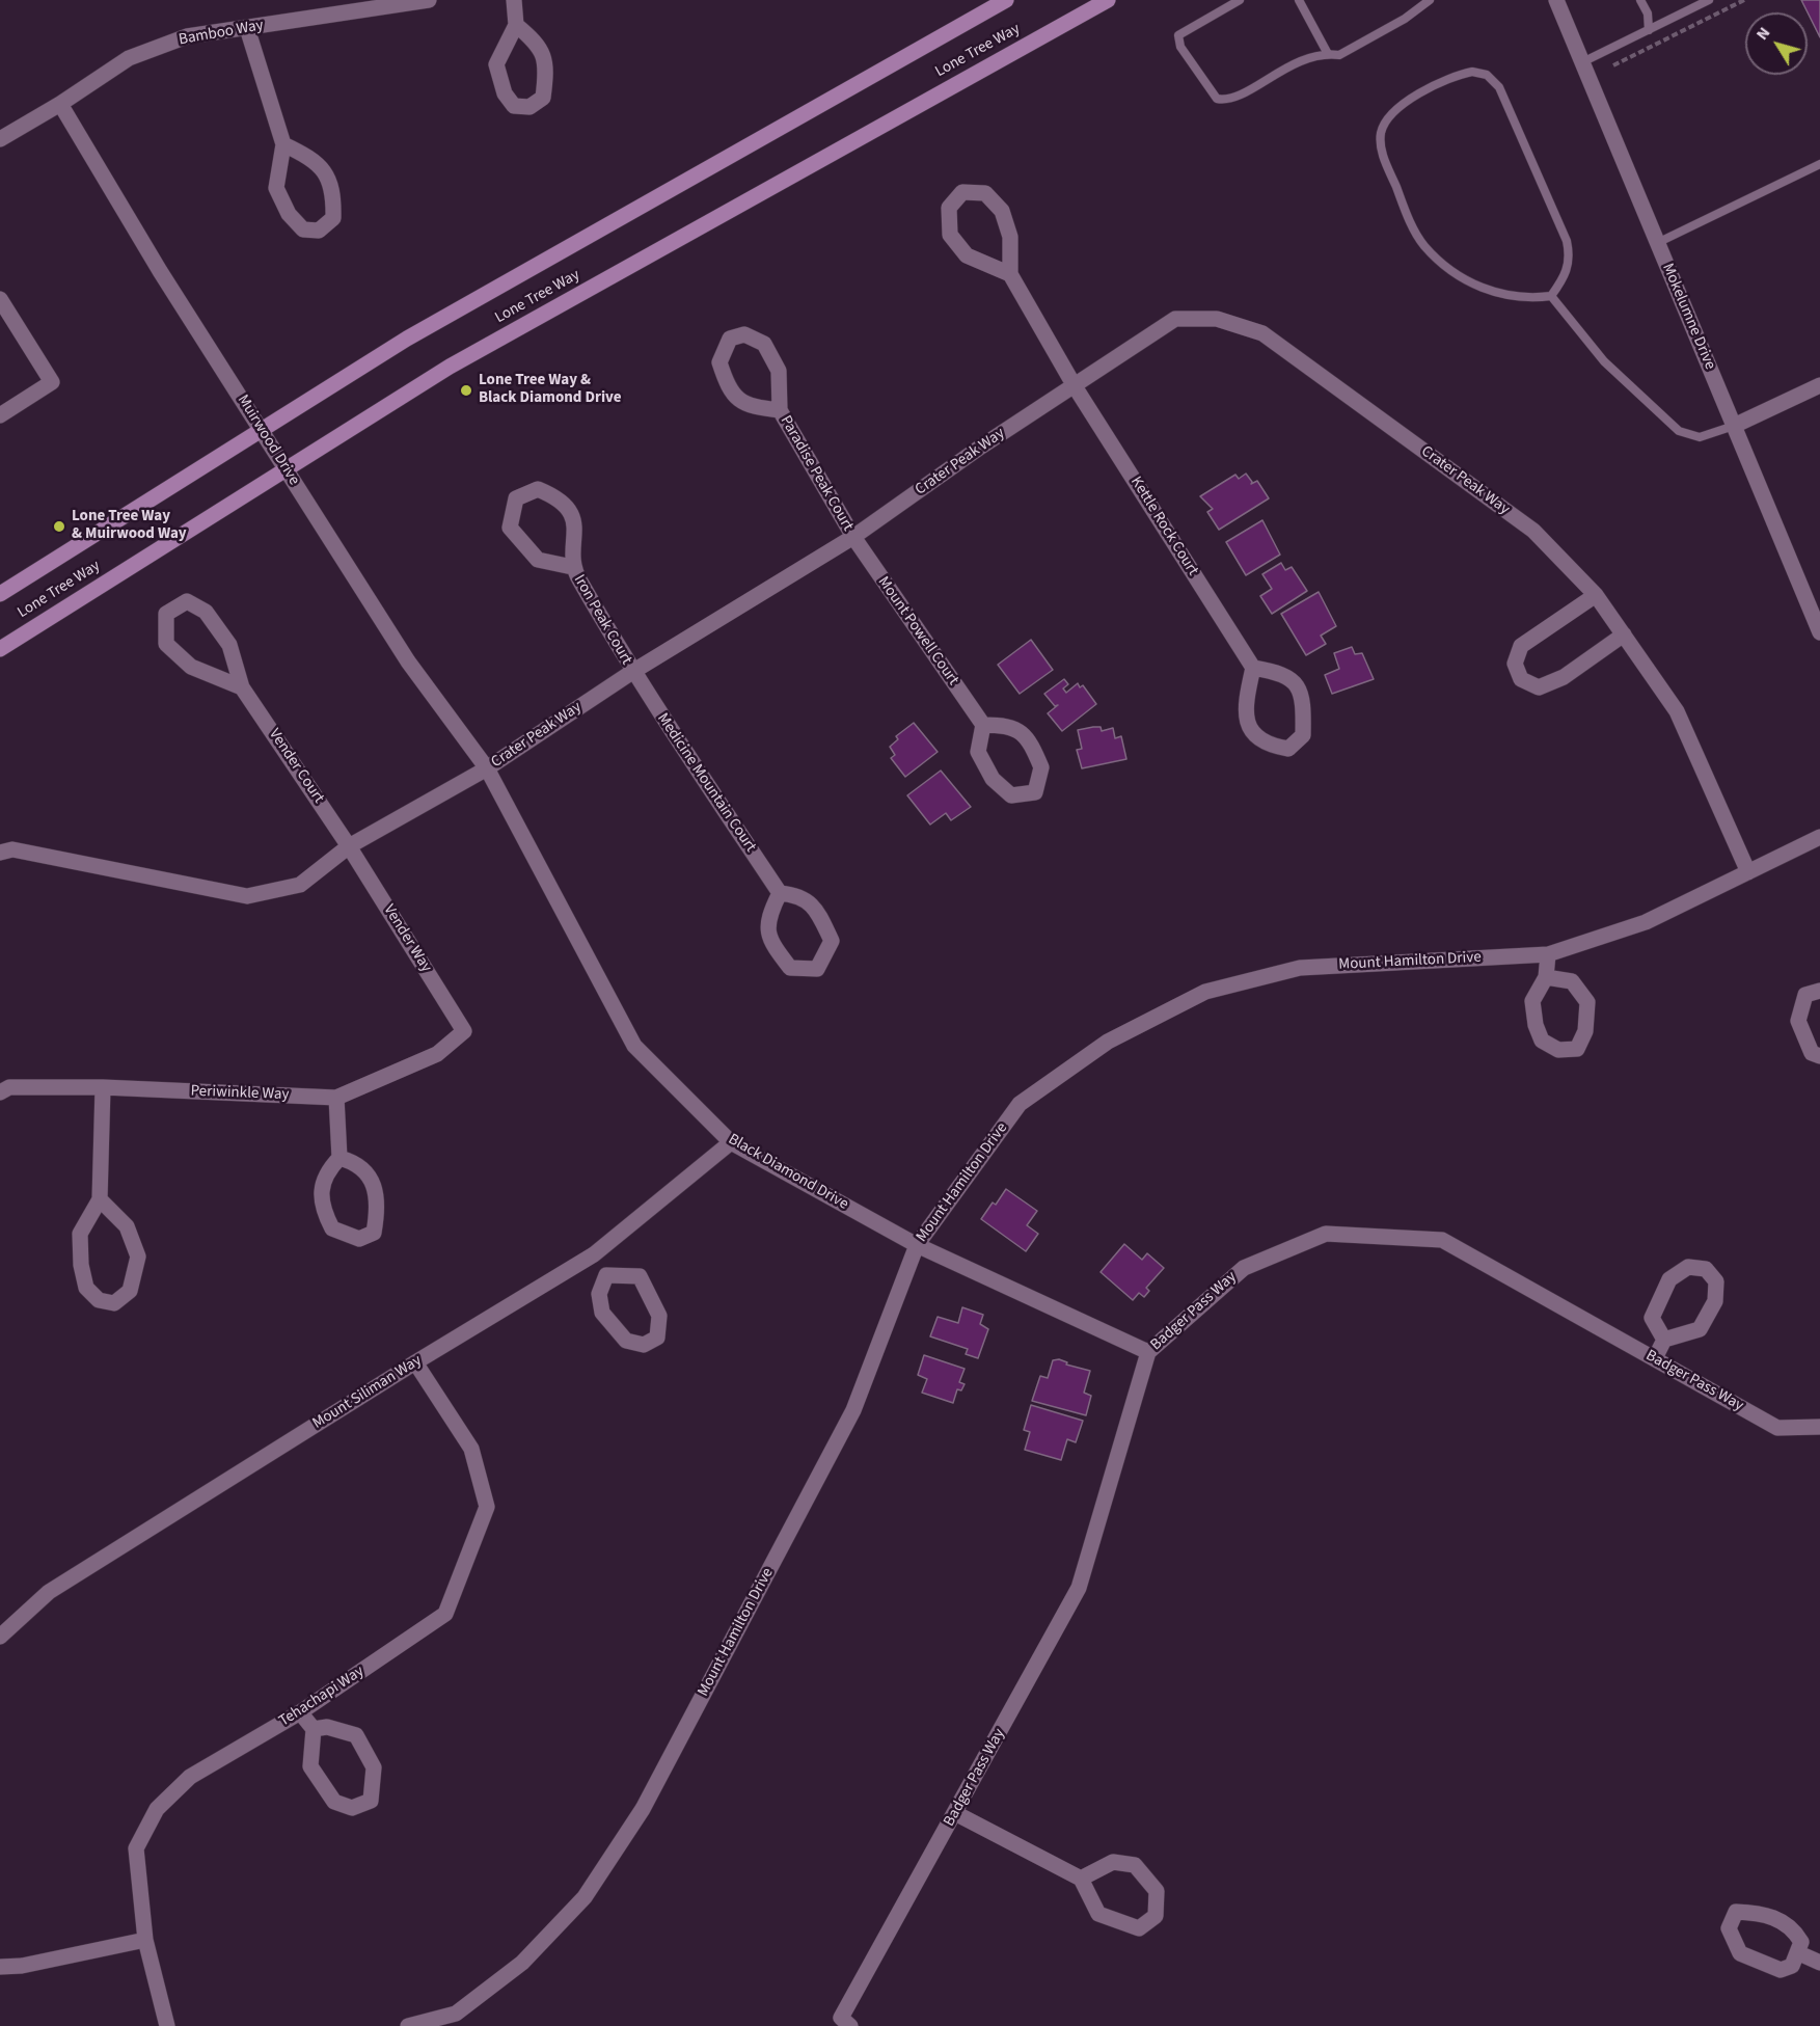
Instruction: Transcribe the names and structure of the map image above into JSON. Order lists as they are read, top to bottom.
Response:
{
  "streets": {
    "main road": ["Lone Tree Way"],
    "street": [
      "Bamboo Way",
      "Mokelumne Drive",
      "Muirwood Drive",
      "Crater Peak Way",
      "Paradise Peak Court",
      "Kettle Rock Court",
      "Iron Peak Court",
      "Mount Powell Court",
      "Vender Court",
      "Medicine Mountain Court",
      "Vender Way",
      "Mount Hamilton Drive",
      "Periwinkle Way",
      "Black Diamond Drive",
      "Badger Pass Way",
      "Mount Siliman Way",
      "Tehachapi Way"
    ]
  },
  "crossings": [
    ["Bamboo Way", "Muirwood Drive"],
    ["Lone Tree Way", "Muirwood Drive"],
    ["Muirwood Drive", "Crater Peak Way"],
    ["Muirwood Drive", "Black Diamond Drive"],
    ["Crater Peak Way", "Paradise Peak Court"],
    ["Crater Peak Way", "Kettle Rock Court"],
    ["Crater Peak Way", "Iron Peak Court"],
    ["Crater Peak Way", "Mount Powell Court"],
    ["Crater Peak Way", "Vender Court"],
    ["Crater Peak Way", "Medicine Mountain Court"],
    ["Crater Peak Way", "Vender Way"],
    ["Crater Peak Way", "Mount Hamilton Drive"],
    ["Crater Peak Way", "Black Diamond Drive"],
    ["Paradise Peak Court", "Mount Powell Court"],
    ["Iron Peak Court", "Medicine Mountain Court"],
    ["Vender Court", "Vender Way"],
    ["Vender Way", "Periwinkle Way"],
    ["Mount Hamilton Drive", "Black Diamond Drive"],
    ["Black Diamond Drive", "Badger Pass Way"],
    ["Black Diamond Drive", "Mount Siliman Way"],
    ["Mount Siliman Way", "Tehachapi Way"]
  ],
  "places": ["Lone Tree Way & Black Diamond Drive", "Lone Tree Way & Muirwood Way"],
  "north": "top left"
}
